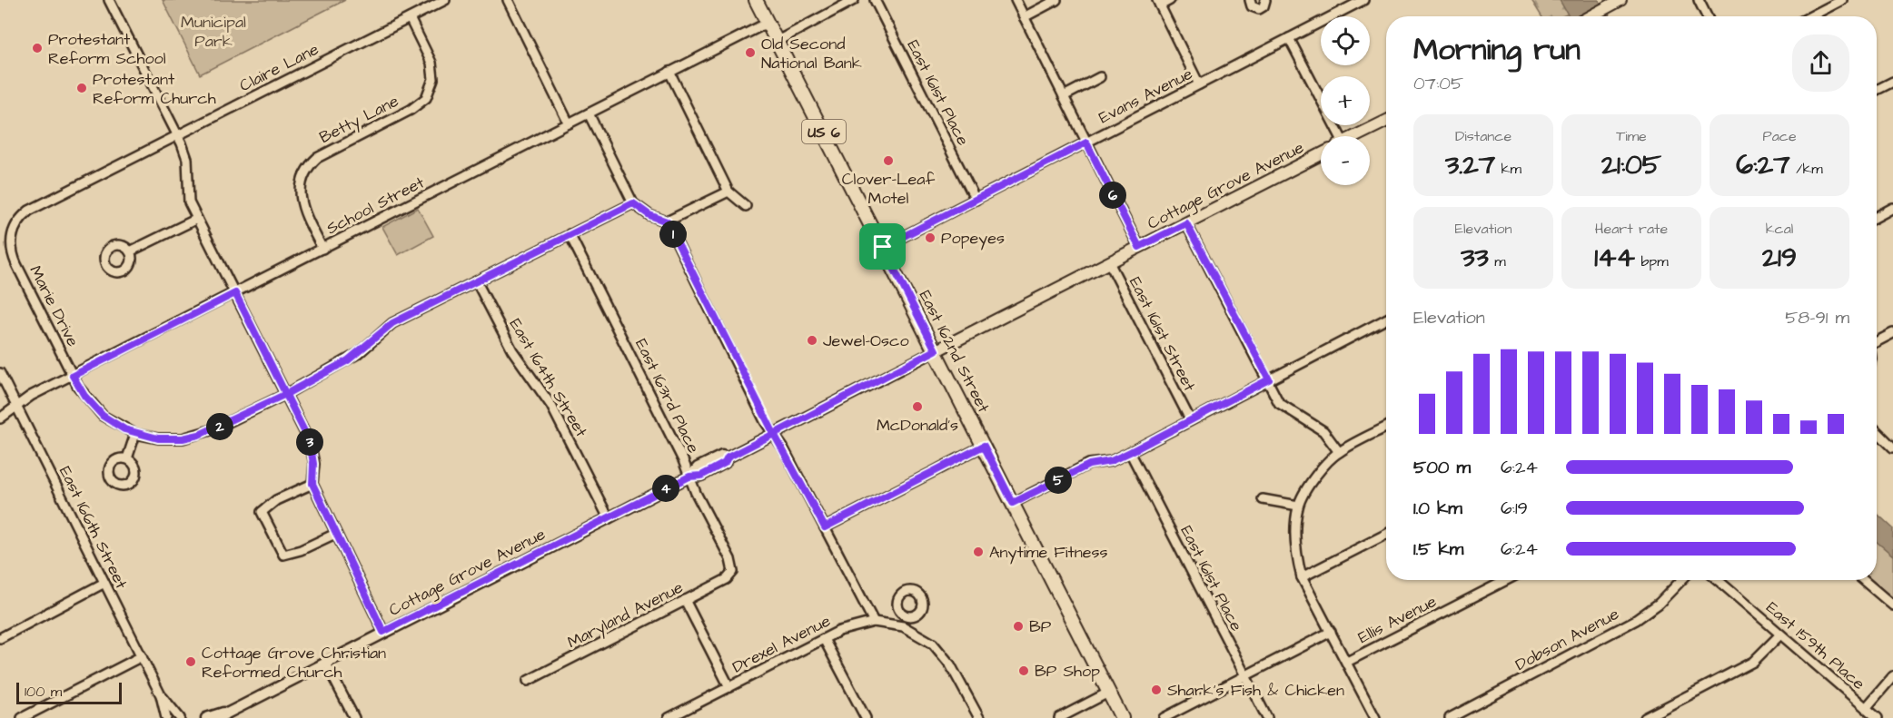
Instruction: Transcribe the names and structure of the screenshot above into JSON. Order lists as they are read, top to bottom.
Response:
{
  "streets": {
    "main road": ["US 6", "Cottage Grove Avenue", "East 162nd Street"],
    "street": [
      "Claire Lane",
      "East 161st Place",
      "Evans Avenue",
      "Betty Lane",
      "School Street",
      "Marie Drive",
      "East 161st Street",
      "East 164th Street",
      "East 163rd Place",
      "East 166th Street",
      "Maryland Avenue",
      "Ellis Avenue",
      "Dobson Avenue",
      "Drexel Avenue",
      "East 159th Place"
    ]
  },
  "crossings": [
    ["Claire Lane", "Betty Lane"],
    ["Claire Lane", "Marie Drive"],
    ["East 161st Place", "Evans Avenue"],
    ["East 161st Place", "Ellis Avenue"],
    ["Evans Avenue", "East 162nd Street"],
    ["Betty Lane", "School Street"],
    ["Cottage Grove Avenue", "East 161st Street"],
    ["Cottage Grove Avenue", "East 162nd Street"],
    ["Cottage Grove Avenue", "East 164th Street"],
    ["Cottage Grove Avenue", "East 163rd Place"],
    ["School Street", "Marie Drive"],
    ["School Street", "East 162nd Street"],
    ["School Street", "East 166th Street"],
    ["East 163rd Place", "Maryland Avenue"]
  ],
  "parks": ["Municipal Park"],
  "places": [
    "Protestant Reform School",
    "Old Second National Bank",
    "Protestant Reform Church",
    "Clover-Leaf Motel",
    "Popeyes",
    "Jewel-Osco",
    "McDonald's",
    "Anytime Fitness",
    "BP",
    "Cottage Grove Christian Reformed Church",
    "BP Shop",
    "Shark's Fish & Chicken"
  ],
  "scale_bar": "100 m",
  "page": {
    "map_buttons": ["+", "−"],
    "heading": ["Morning run", "07:05"],
    "stats": [
      ["Distance", "3.27 km"],
      ["Time", "21:05"],
      ["Pace", "6:27 /km"],
      ["Elevation", "33 m"],
      ["Heart rate", "144 bpm"],
      ["kcal", "219"]
    ],
    "pins": [
      "6",
      "1",
      "2",
      "3",
      "5",
      "4"
    ],
    "chart": ["Elevation", "58–91 m"],
    "list": [
      {
        "name": "500 m",
        "note": "6:24"
      },
      {
        "name": "1.0 km",
        "note": "6:19"
      },
      {
        "name": "1.5 km",
        "note": "6:24"
      }
    ],
    "scale": "100 m"
  }
}
